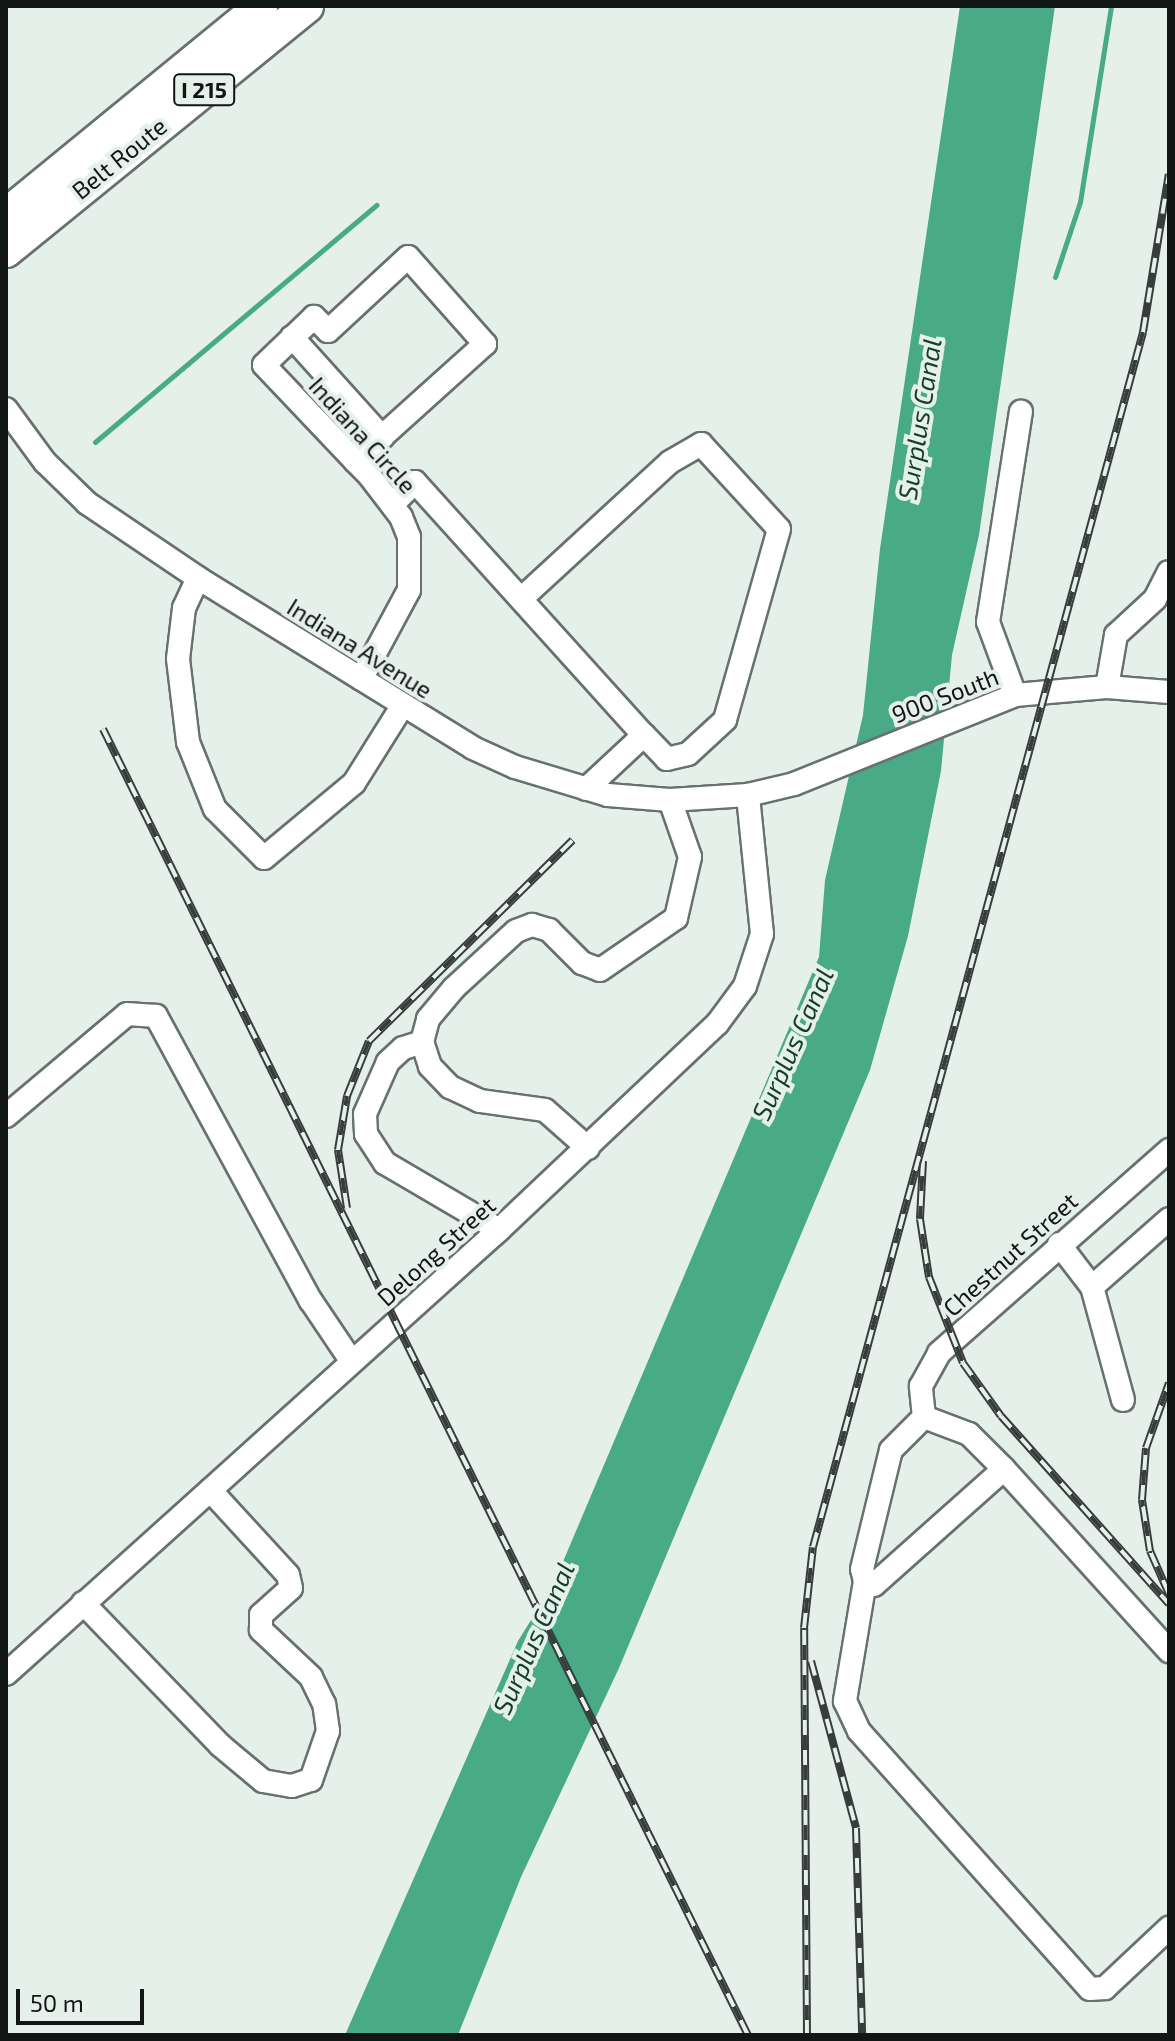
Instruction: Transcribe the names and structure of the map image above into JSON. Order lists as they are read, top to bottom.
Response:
{
  "streets": {
    "highway": ["I 215", "Belt Route"],
    "street": [
      "Indiana Circle",
      "Indiana Avenue",
      "900 South",
      "Delong Street",
      "Chestnut Street"
    ]
  },
  "crossings": [
    ["Indiana Circle", "Indiana Avenue"],
    ["Indiana Avenue", "900 South"],
    ["Indiana Avenue", "Delong Street"],
    ["900 South", "Delong Street"]
  ],
  "water": ["Surplus Canal"],
  "scale_bar": "50 m"
}
